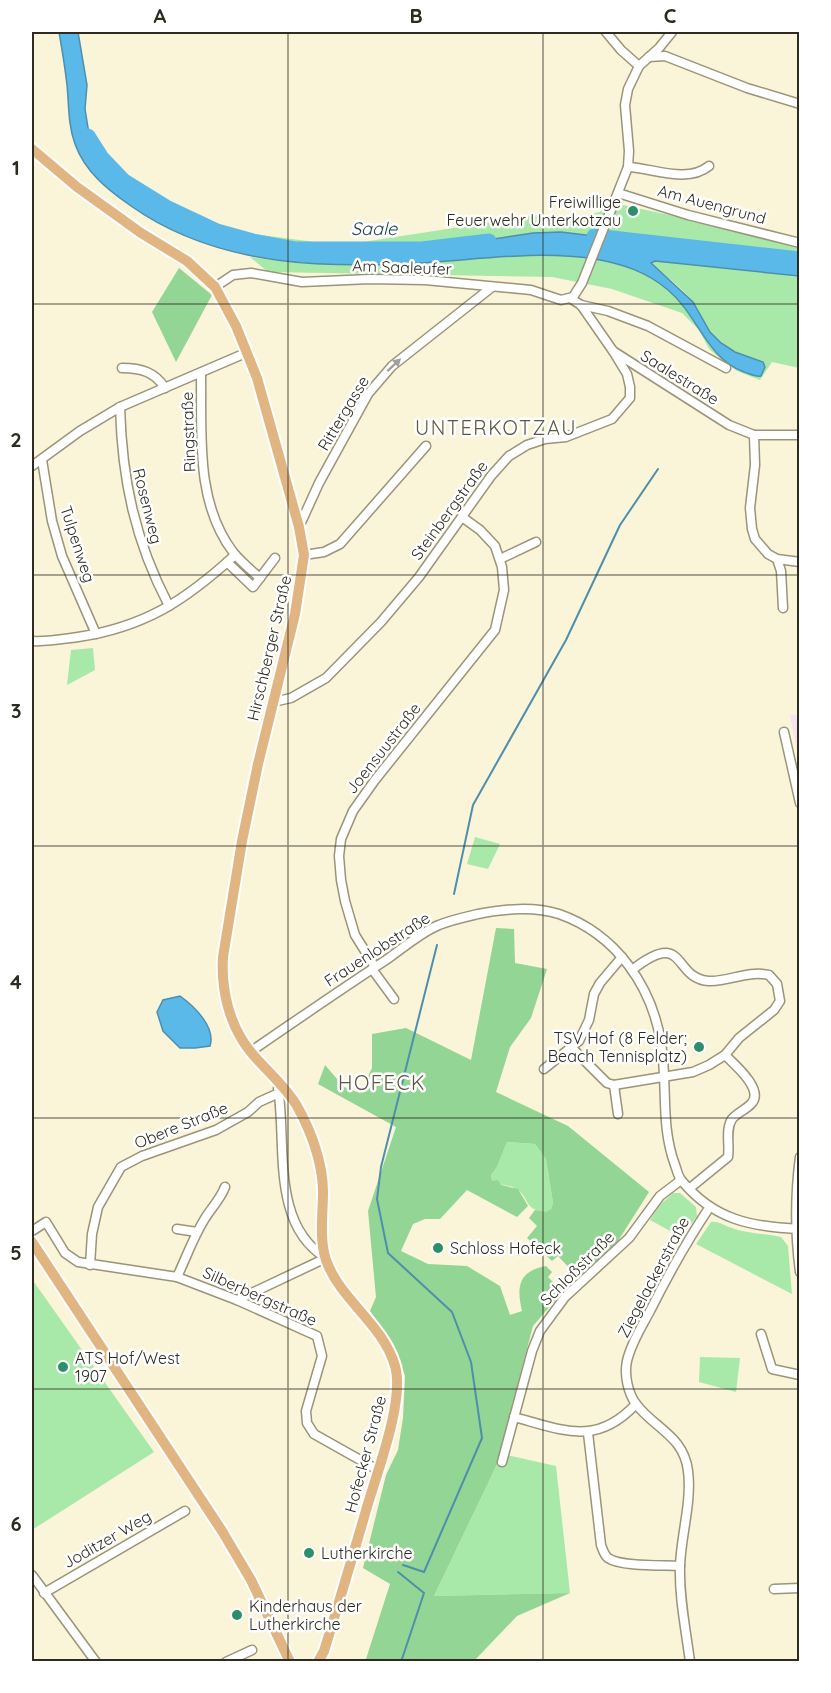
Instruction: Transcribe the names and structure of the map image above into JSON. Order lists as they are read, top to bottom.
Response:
{
  "streets": {
    "main road": ["Hirschberger Straße", "Hofecker Straße"],
    "street": [
      "Am Auengrund",
      "Am Saaleufer",
      "Saalestraße",
      "Rittergasse",
      "Ringstraße",
      "Rosenweg",
      "Steinbergstraße",
      "Tulpenweg",
      "Joensuustraße",
      "Frauenlobstraße",
      "Obere Straße",
      "Schloßstraße",
      "Ziegelackerstraße",
      "Silberbergstraße",
      "Joditzer Weg"
    ]
  },
  "crossings": [
    ["Am Saaleufer", "Saalestraße"],
    ["Am Saaleufer", "Rittergasse"],
    ["Am Saaleufer", "Hirschberger Straße"],
    ["Saalestraße", "Steinbergstraße"],
    ["Rittergasse", "Hirschberger Straße"],
    ["Steinbergstraße", "Hirschberger Straße"],
    ["Steinbergstraße", "Joensuustraße"],
    ["Hirschberger Straße", "Frauenlobstraße"],
    ["Hirschberger Straße", "Hofecker Straße"],
    ["Joensuustraße", "Frauenlobstraße"],
    ["Frauenlobstraße", "Schloßstraße"],
    ["Frauenlobstraße", "Ziegelackerstraße"],
    ["Frauenlobstraße", "Hofecker Straße"],
    ["Obere Straße", "Silberbergstraße"],
    ["Silberbergstraße", "Hofecker Straße"]
  ],
  "districts": ["UNTERKOTZAU", "HOFECK"],
  "water": ["Saale"],
  "places": [
    "Freiwillige Feuerwehr Unterkotzau",
    "TSV Hof (8 Felder; Beach Tennisplatz)",
    "Schloss Hofeck",
    "ATS Hof/West 1907",
    "Lutherkirche",
    "Kinderhaus der Lutherkirche"
  ],
  "grid": {
    "columns": ["A", "B", "C"],
    "rows": [
      "1",
      "2",
      "3",
      "4",
      "5",
      "6"
    ]
  }
}
